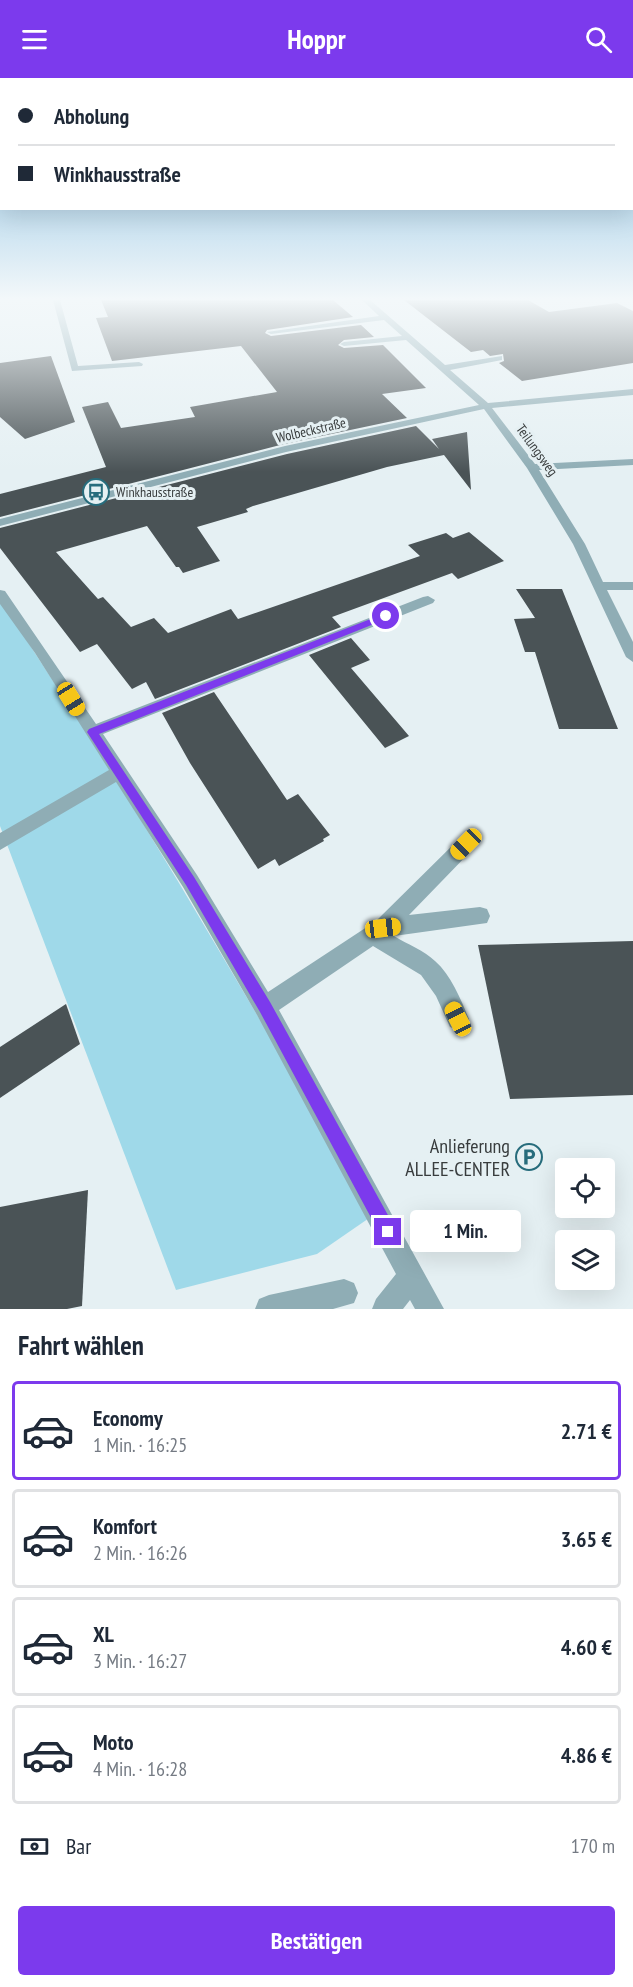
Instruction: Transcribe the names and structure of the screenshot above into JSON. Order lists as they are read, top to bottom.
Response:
{
  "streets": {
    "street": ["Wolbeckstraße", "Teilungsweg"]
  },
  "crossings": [
    ["Wolbeckstraße", "Teilungsweg"]
  ],
  "places": {
    "bus stop": ["Winkhausstraße"],
    "parking": ["Anlieferung ALLEE-CENTER"]
  },
  "page": {
    "header": "Hoppr",
    "banner": ["Abholung", "Winkhausstraße"],
    "bubble": "1 Min.",
    "heading": "Fahrt wählen",
    "list": [
      {
        "name": "Economy",
        "note": "1 Min. · 16:25",
        "value": "2.71 €"
      },
      {
        "name": "Komfort",
        "note": "2 Min. · 16:26",
        "value": "3.65 €"
      },
      {
        "name": "XL",
        "note": "3 Min. · 16:27",
        "value": "4.60 €"
      },
      {
        "name": "Moto",
        "note": "4 Min. · 16:28",
        "value": "4.86 €"
      }
    ],
    "pay": ["Bar", "170 m"],
    "buttons": "Bestätigen"
  }
}
